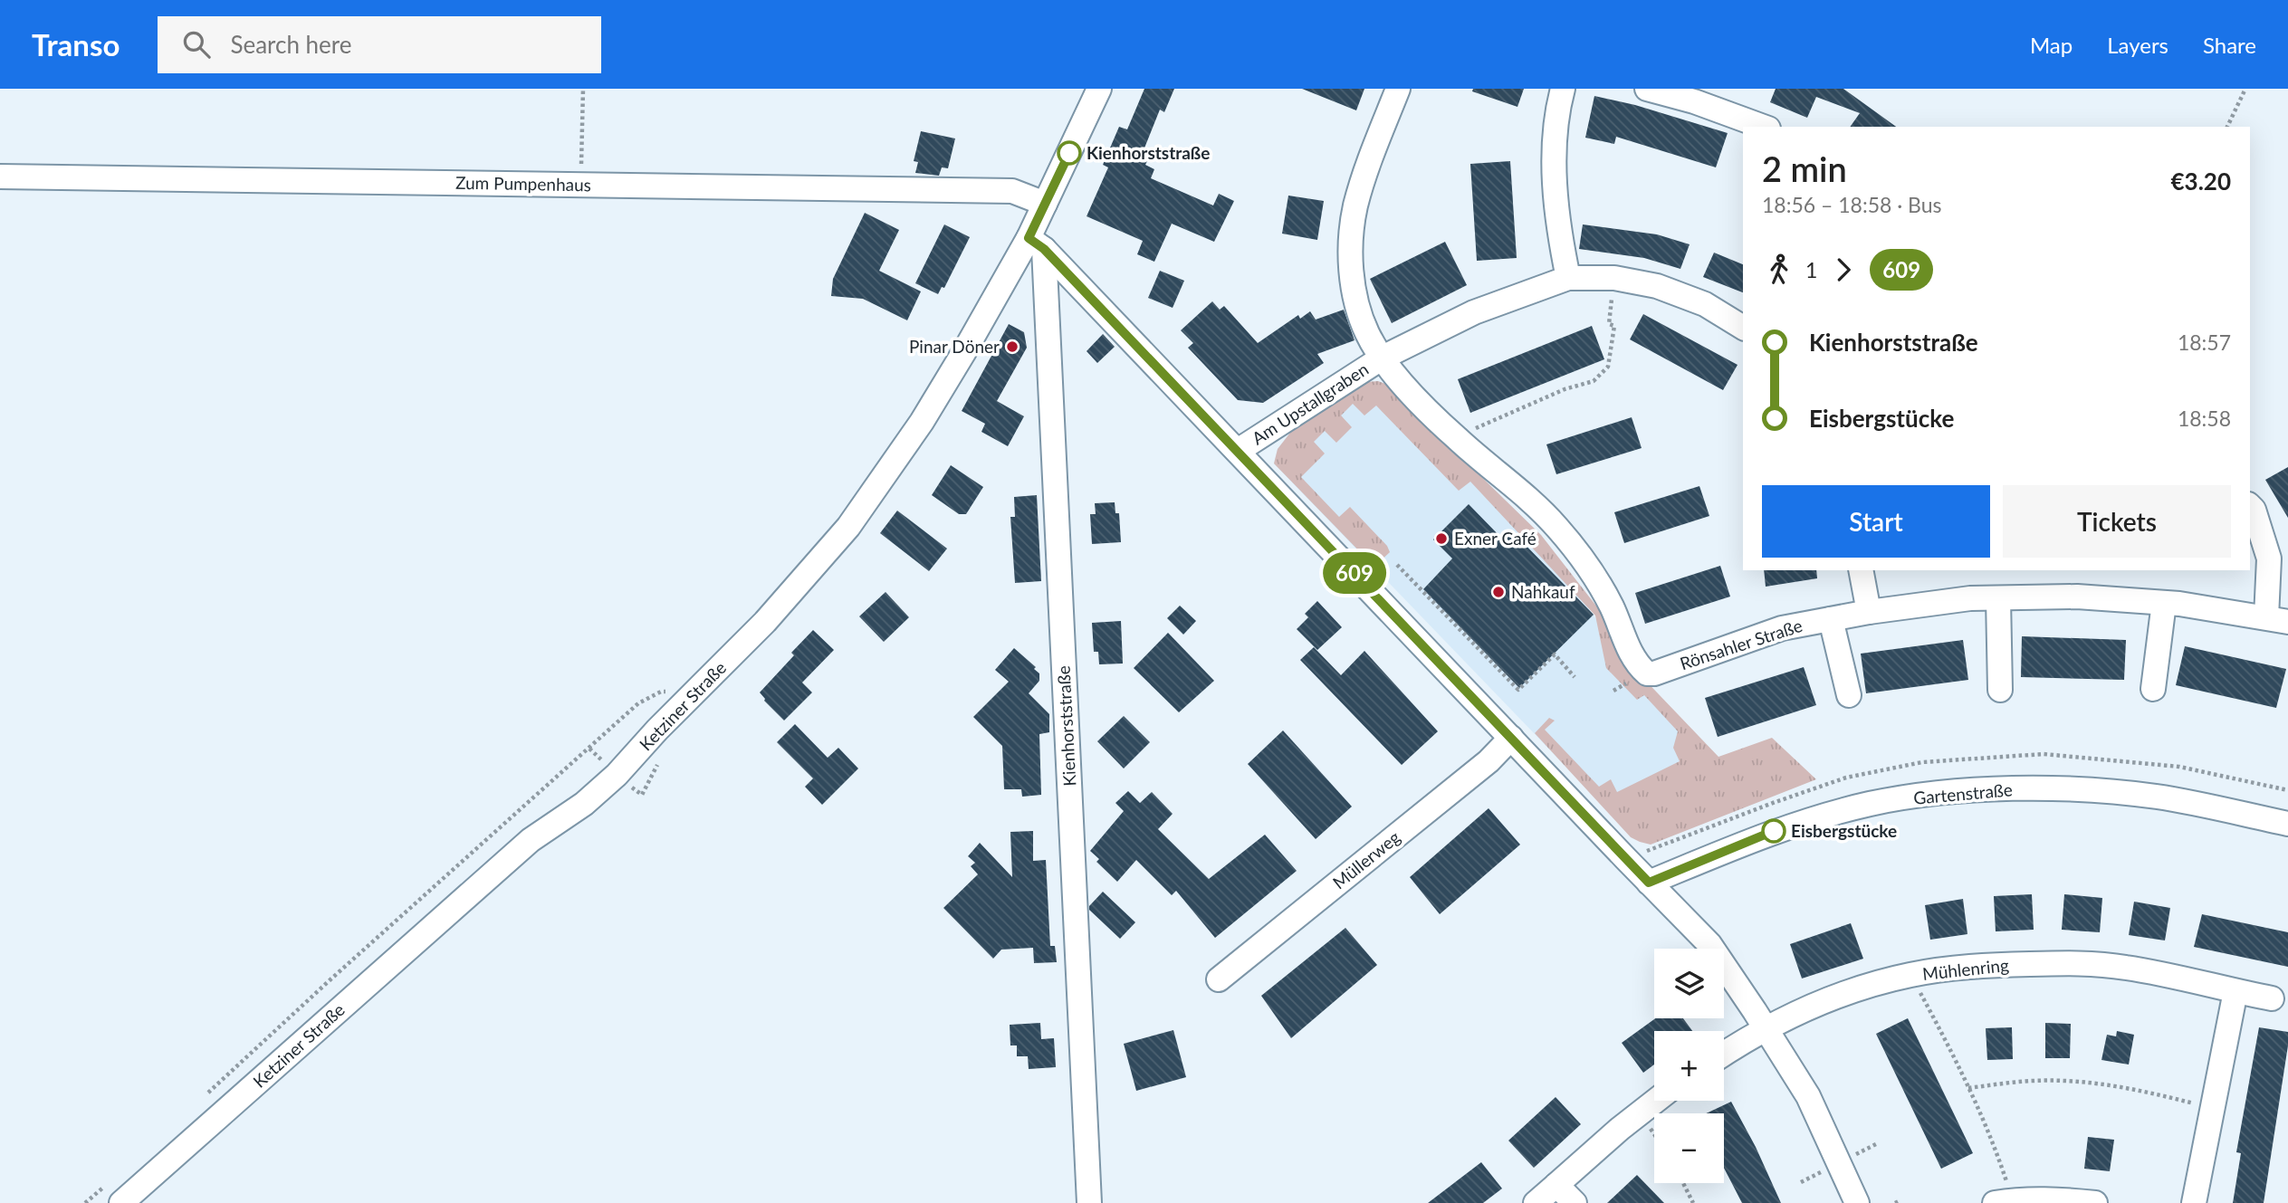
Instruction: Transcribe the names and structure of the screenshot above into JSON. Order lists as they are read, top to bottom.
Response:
{
  "streets": {
    "street": [
      "Zum Pumpenhaus",
      "Am Upstallgraben",
      "Rönsahler Straße",
      "Ketziner Straße",
      "Kienhorststraße",
      "Gartenstraße",
      "Müllerweg",
      "Mühlenring"
    ]
  },
  "crossings": [
    ["Zum Pumpenhaus", "Ketziner Straße"],
    ["Am Upstallgraben", "Rönsahler Straße"],
    ["Ketziner Straße", "Kienhorststraße"]
  ],
  "places": [
    "Kienhorststraße",
    "Pinar Döner",
    "Exner Café",
    "Nahkauf",
    "Eisbergstücke"
  ],
  "lines": ["bus line 609"],
  "page": {
    "header": "Transo",
    "search": "Search here",
    "nav": ["Map", "Layers", "Share"],
    "on_map": "609",
    "heading": ["2 min", "18:56 – 18:58 · Bus", "€3.20"],
    "legs": ["1", "609"],
    "list": [
      {
        "name": "Kienhorststraße",
        "value": "18:57"
      },
      {
        "name": "Eisbergstücke",
        "value": "18:58"
      }
    ],
    "buttons": ["Start", "Tickets"],
    "map_buttons": ["+", "−"]
  }
}
